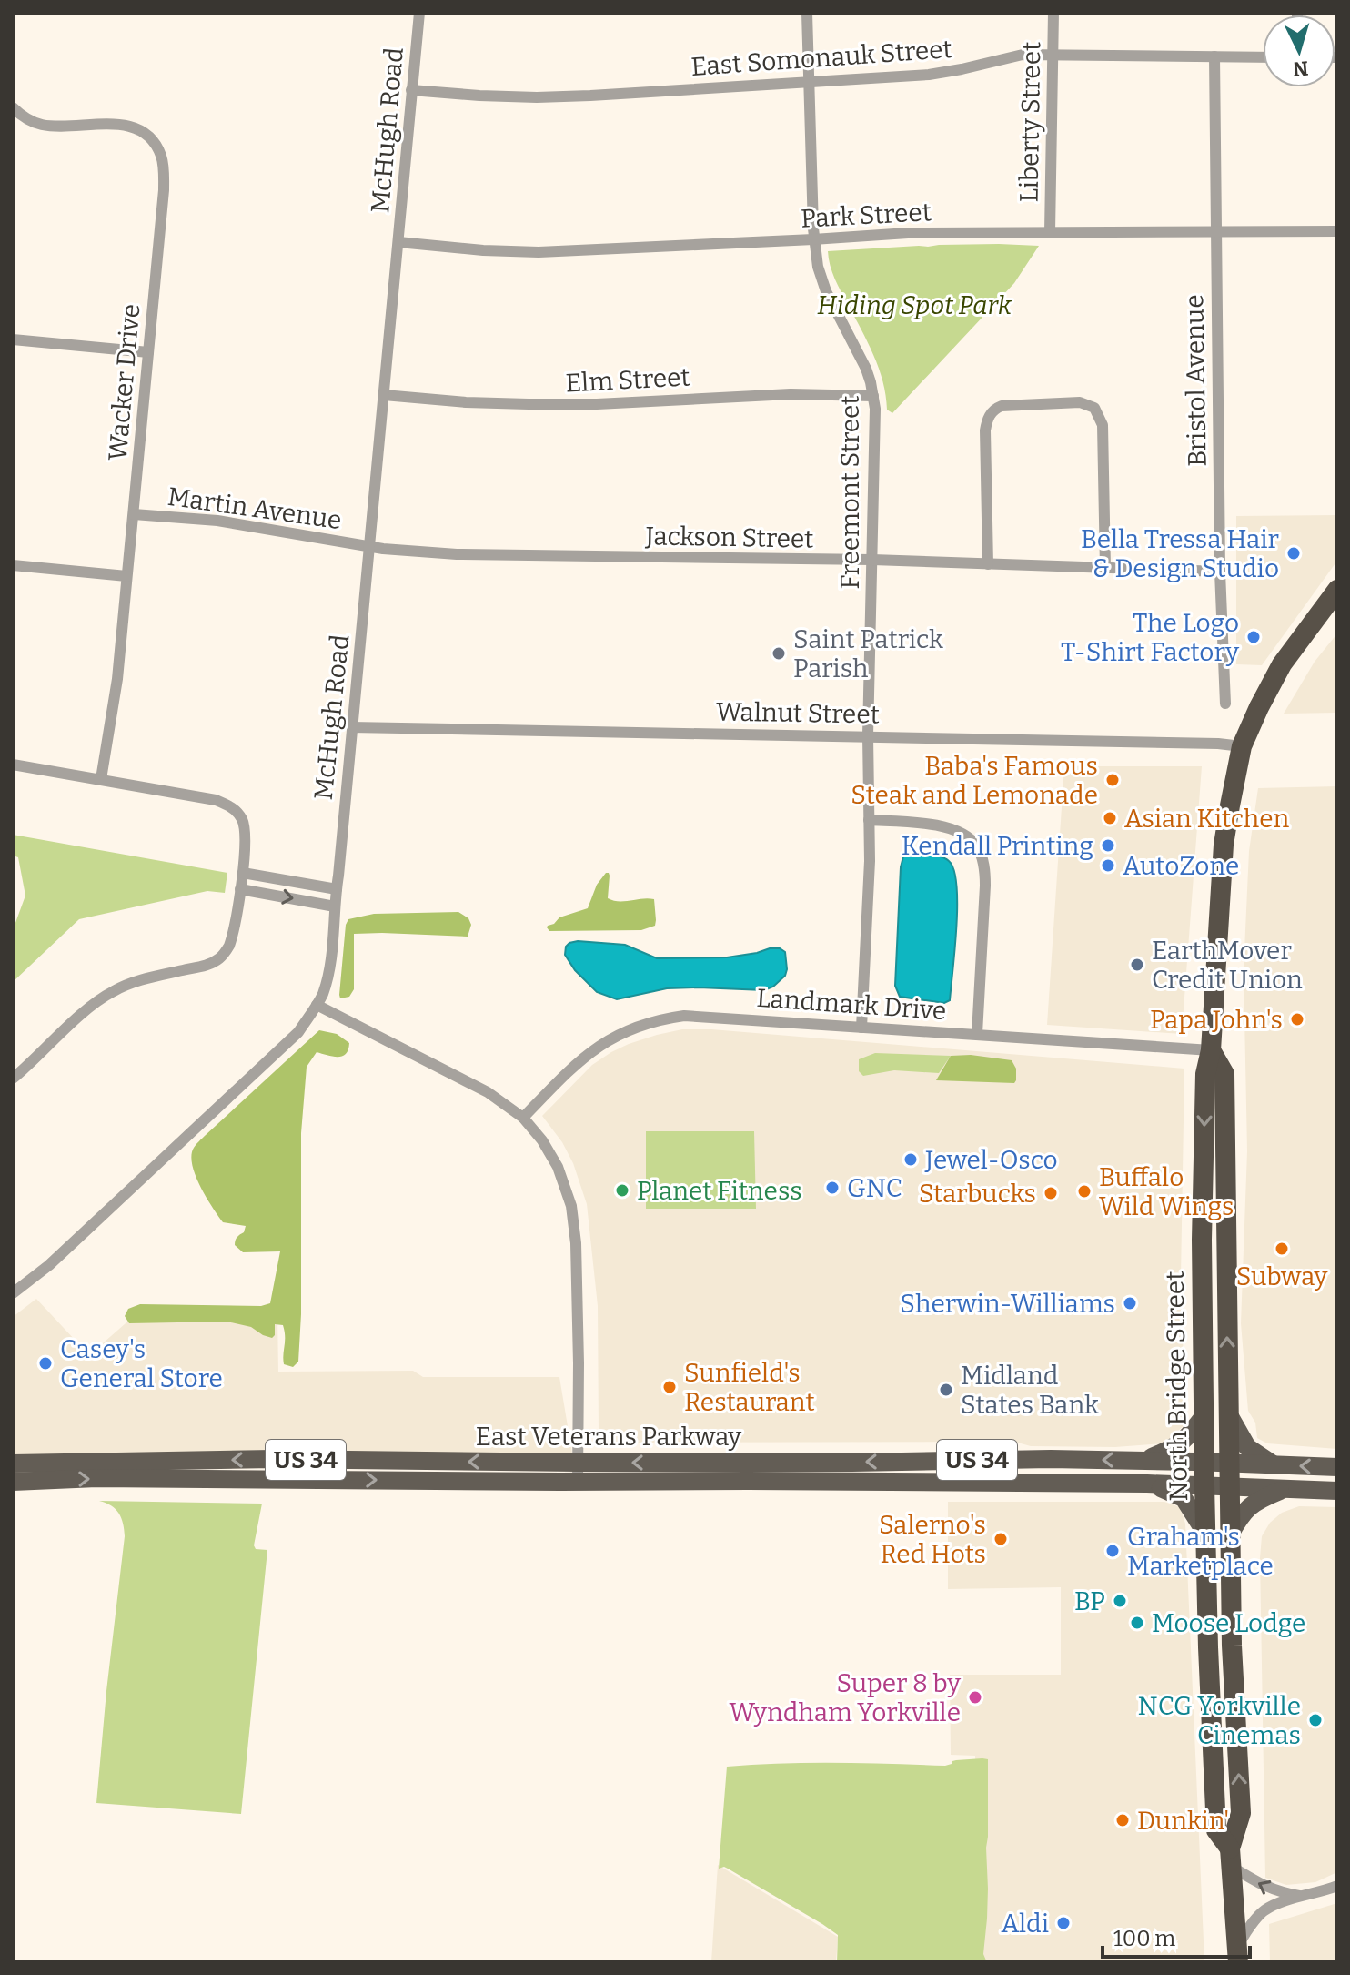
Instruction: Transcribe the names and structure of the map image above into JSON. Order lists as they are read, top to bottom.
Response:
{
  "streets": {
    "highway": ["North Bridge Street"],
    "main road": ["East Veterans Parkway", "US 34"],
    "street": [
      "East Somonauk Street",
      "Liberty Street",
      "McHugh Road",
      "Park Street",
      "Elm Street",
      "Bristol Avenue",
      "Wacker Drive",
      "Freemont Street",
      "Martin Avenue",
      "Jackson Street",
      "Walnut Street",
      "Landmark Drive"
    ]
  },
  "crossings": [
    ["East Somonauk Street", "Liberty Street"],
    ["East Somonauk Street", "McHugh Road"],
    ["East Somonauk Street", "Bristol Avenue"],
    ["East Somonauk Street", "Freemont Street"],
    ["Liberty Street", "Park Street"],
    ["McHugh Road", "Park Street"],
    ["McHugh Road", "Elm Street"],
    ["McHugh Road", "Martin Avenue"],
    ["McHugh Road", "Jackson Street"],
    ["McHugh Road", "Walnut Street"],
    ["Park Street", "Bristol Avenue"],
    ["Park Street", "Freemont Street"],
    ["Elm Street", "Freemont Street"],
    ["Bristol Avenue", "Jackson Street"],
    ["Wacker Drive", "Martin Avenue"],
    ["Freemont Street", "Jackson Street"],
    ["Freemont Street", "Walnut Street"],
    ["Freemont Street", "Landmark Drive"],
    ["Martin Avenue", "Jackson Street"],
    ["Walnut Street", "North Bridge Street"],
    ["Landmark Drive", "North Bridge Street"],
    ["North Bridge Street", "East Veterans Parkway"],
    ["North Bridge Street", "US 34"],
    ["East Veterans Parkway", "US 34"]
  ],
  "parks": ["Hiding Spot Park"],
  "places": [
    "Bella Tressa Hair & Design Studio",
    "The Logo T-Shirt Factory",
    "Saint Patrick Parish",
    "Baba's Famous Steak and Lemonade",
    "Asian Kitchen",
    "Kendall Printing",
    "AutoZone",
    "EarthMover Credit Union",
    "Papa John's",
    "Jewel-Osco",
    "GNC",
    "Planet Fitness",
    "Buffalo Wild Wings",
    "Starbucks",
    "Subway",
    "Sherwin-Williams",
    "Casey's General Store",
    "Sunfield's Restaurant",
    "Midland States Bank",
    "Salerno's Red Hots",
    "Graham's Marketplace",
    "BP",
    "Moose Lodge",
    "Super 8 by Wyndham Yorkville",
    "NCG Yorkville Cinemas",
    "Dunkin'",
    "Aldi"
  ],
  "scale_bar": "100 m",
  "north": "bottom"
}
